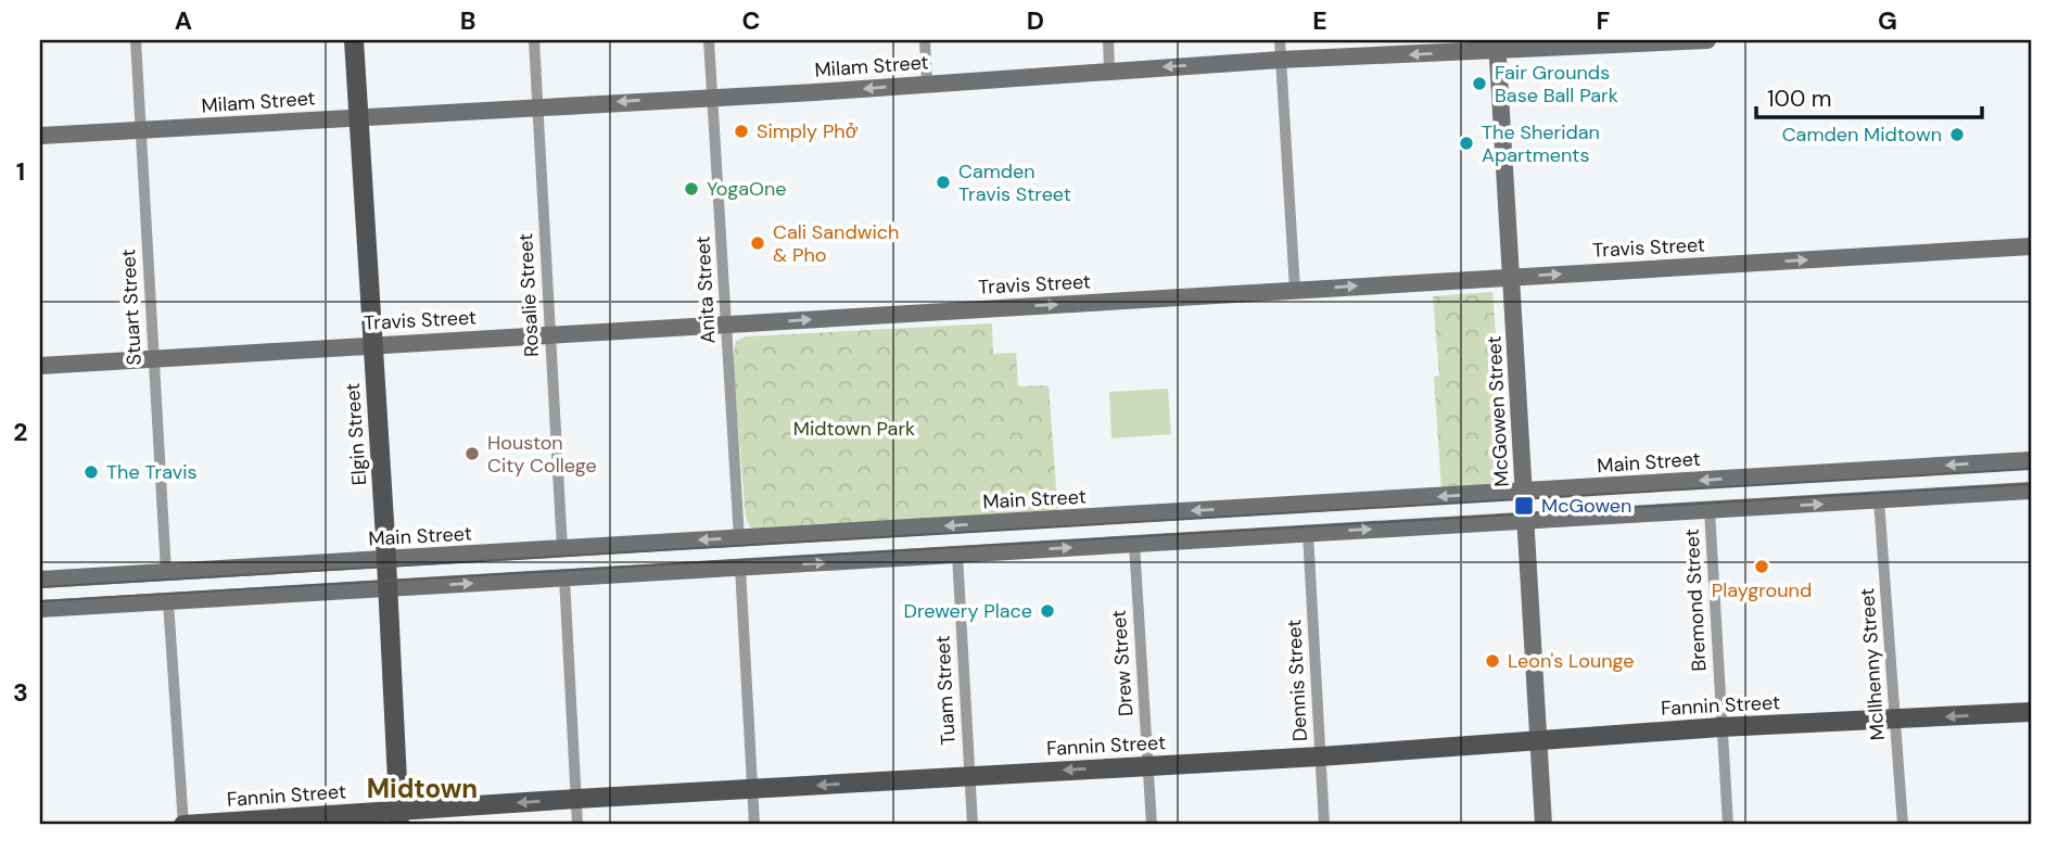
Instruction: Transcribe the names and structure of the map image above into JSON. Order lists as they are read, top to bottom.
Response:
{
  "streets": {
    "main road": [
      "Milam Street",
      "Travis Street",
      "McGowen Street",
      "Elgin Street",
      "Main Street",
      "Fannin Street"
    ],
    "street": [
      "Anita Street",
      "Rosalie Street",
      "Stuart Street",
      "Bremond Street",
      "Drew Street",
      "McIlhenny Street",
      "Dennis Street",
      "Tuam Street"
    ]
  },
  "crossings": [
    ["Milam Street", "Anita Street"],
    ["Milam Street", "Rosalie Street"],
    ["Milam Street", "Stuart Street"],
    ["Milam Street", "McGowen Street"],
    ["Milam Street", "Elgin Street"],
    ["Travis Street", "Anita Street"],
    ["Travis Street", "Rosalie Street"],
    ["Travis Street", "Stuart Street"],
    ["Travis Street", "McGowen Street"],
    ["Travis Street", "Elgin Street"],
    ["Anita Street", "Main Street"],
    ["Rosalie Street", "Main Street"],
    ["Stuart Street", "Main Street"],
    ["McGowen Street", "Main Street"],
    ["McGowen Street", "Fannin Street"],
    ["Elgin Street", "Main Street"],
    ["Elgin Street", "Fannin Street"],
    ["Bremond Street", "Fannin Street"],
    ["Drew Street", "Fannin Street"],
    ["McIlhenny Street", "Fannin Street"],
    ["Dennis Street", "Fannin Street"],
    ["Tuam Street", "Fannin Street"]
  ],
  "one_way": ["Milam Street", "Travis Street", "Fannin Street"],
  "districts": ["Midtown"],
  "parks": ["Midtown Park"],
  "places": {
    "other": [
      "Fair Grounds Base Ball Park",
      "Simply Phở",
      "Camden Midtown",
      "The Sheridan Apartments",
      "Camden Travis Street",
      "YogaOne",
      "Cali Sandwich & Pho",
      "Houston City College",
      "The Travis",
      "Playground",
      "Drewery Place",
      "Leon's Lounge"
    ],
    "transit": ["McGowen"]
  },
  "scale_bar": "100 m",
  "grid": {
    "columns": [
      "A",
      "B",
      "C",
      "D",
      "E",
      "F",
      "G"
    ],
    "rows": ["1", "2", "3"]
  }
}
